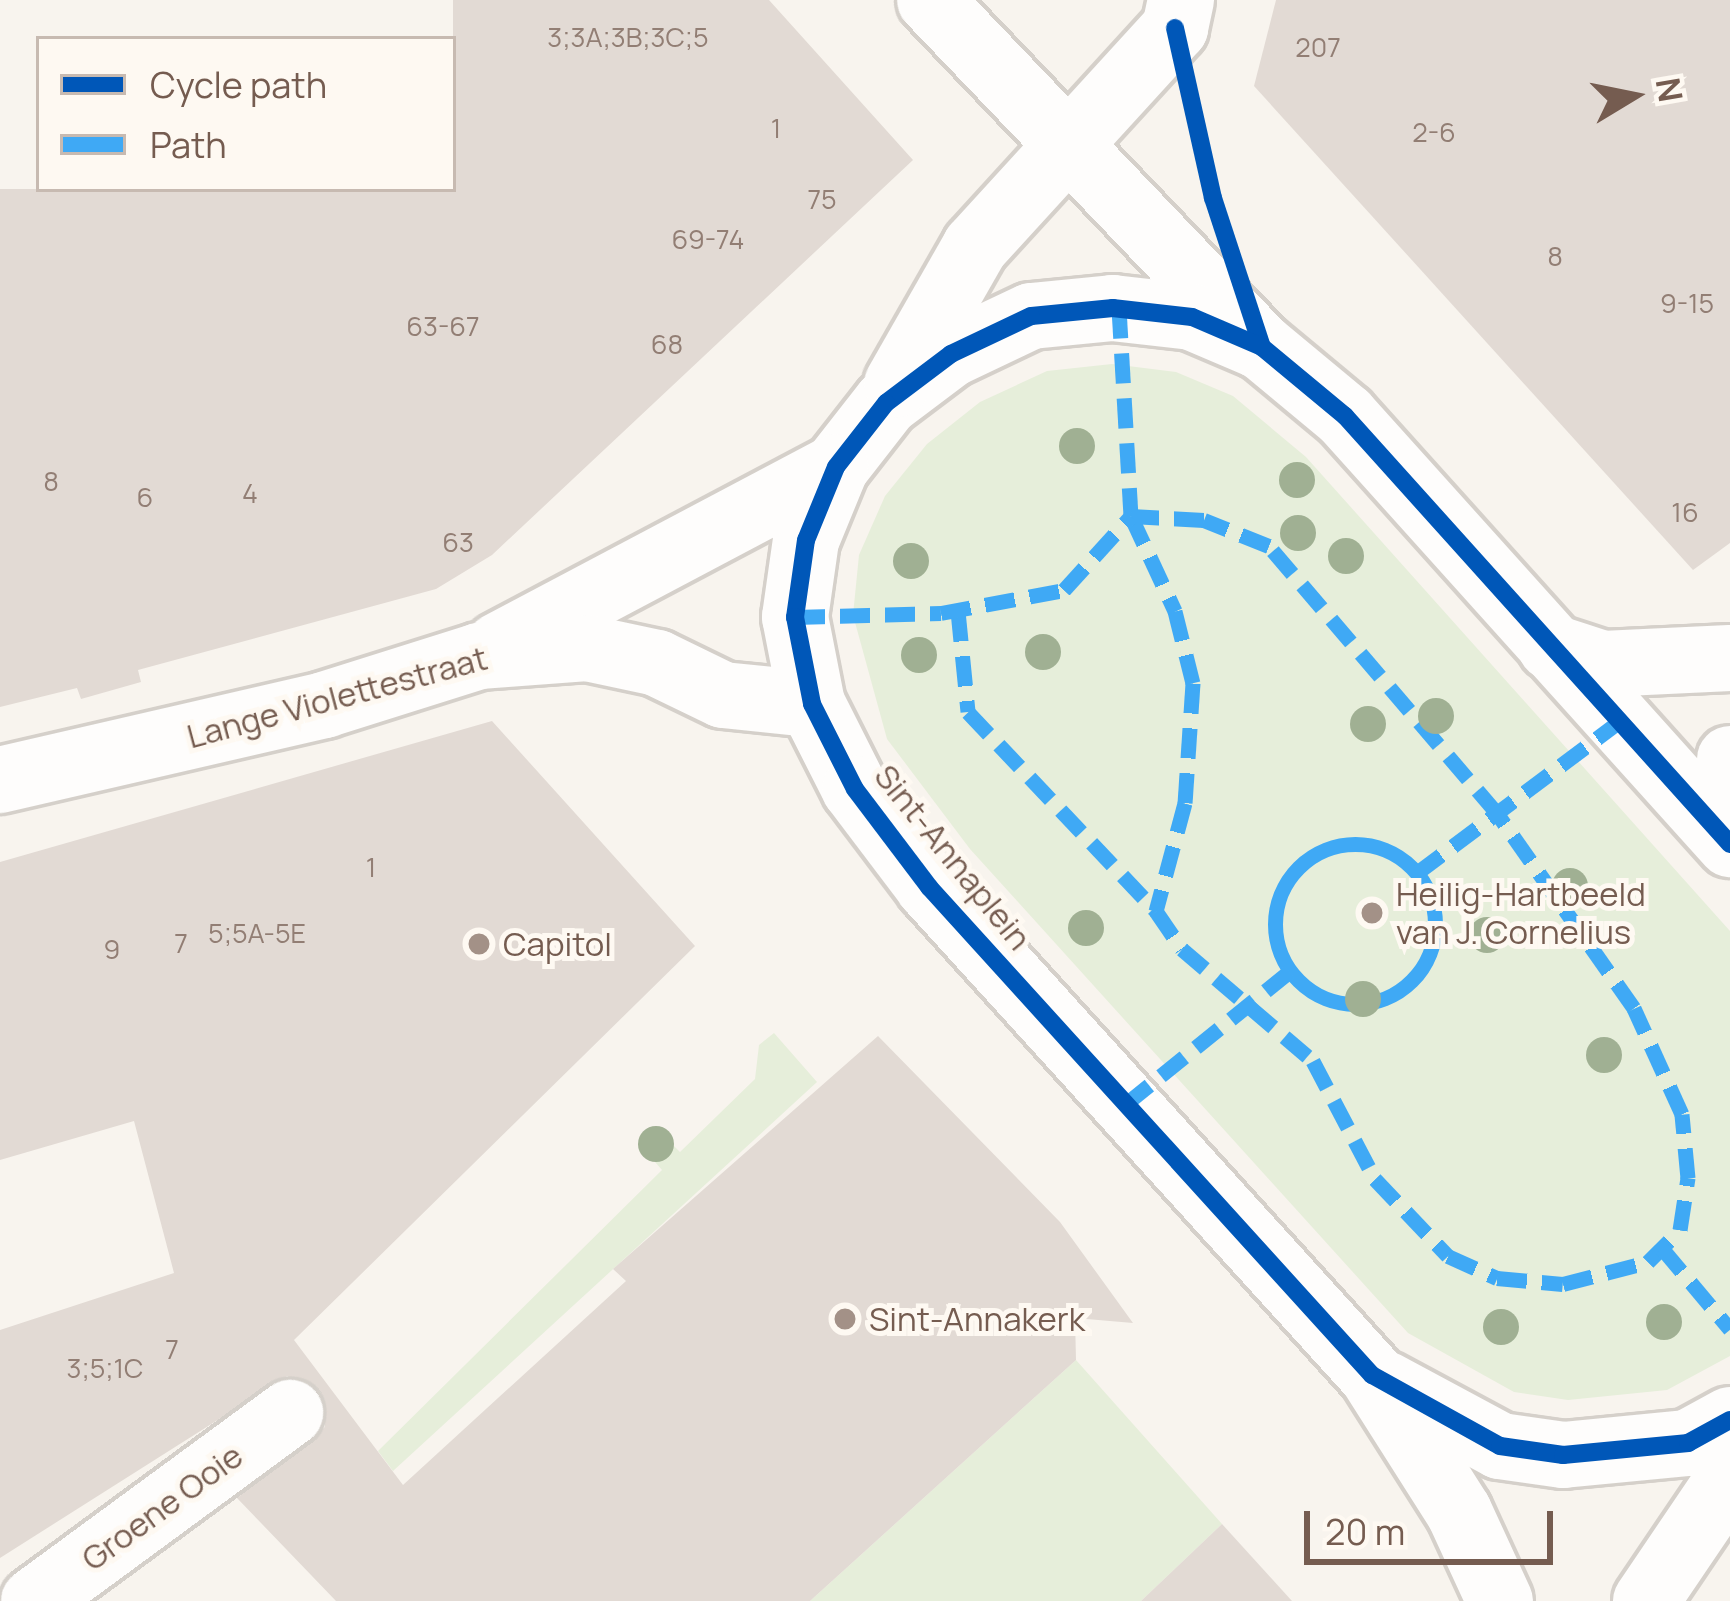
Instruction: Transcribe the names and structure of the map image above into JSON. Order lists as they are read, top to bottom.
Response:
{
  "streets": {
    "street": ["Lange Violettestraat", "Sint-Annaplein", "Groene Ooie"]
  },
  "crossings": [
    ["Lange Violettestraat", "Sint-Annaplein"]
  ],
  "places": ["Heilig-Hartbeeld van J. Cornelius", "Capitol", "Sint-Annakerk"],
  "house_numbers": [
    "3;3A;3B;3C;5",
    "207",
    "1",
    "2-6",
    "75",
    "69-74",
    "8",
    "9-15",
    "63-67",
    "68",
    "8",
    "4",
    "6",
    "16",
    "63",
    "1",
    "5;5A-5E",
    "7",
    "9",
    "7",
    "3;5;1C"
  ],
  "legend": ["Cycle path", "Path"],
  "scale_bar": "20 m",
  "north": "right"
}
